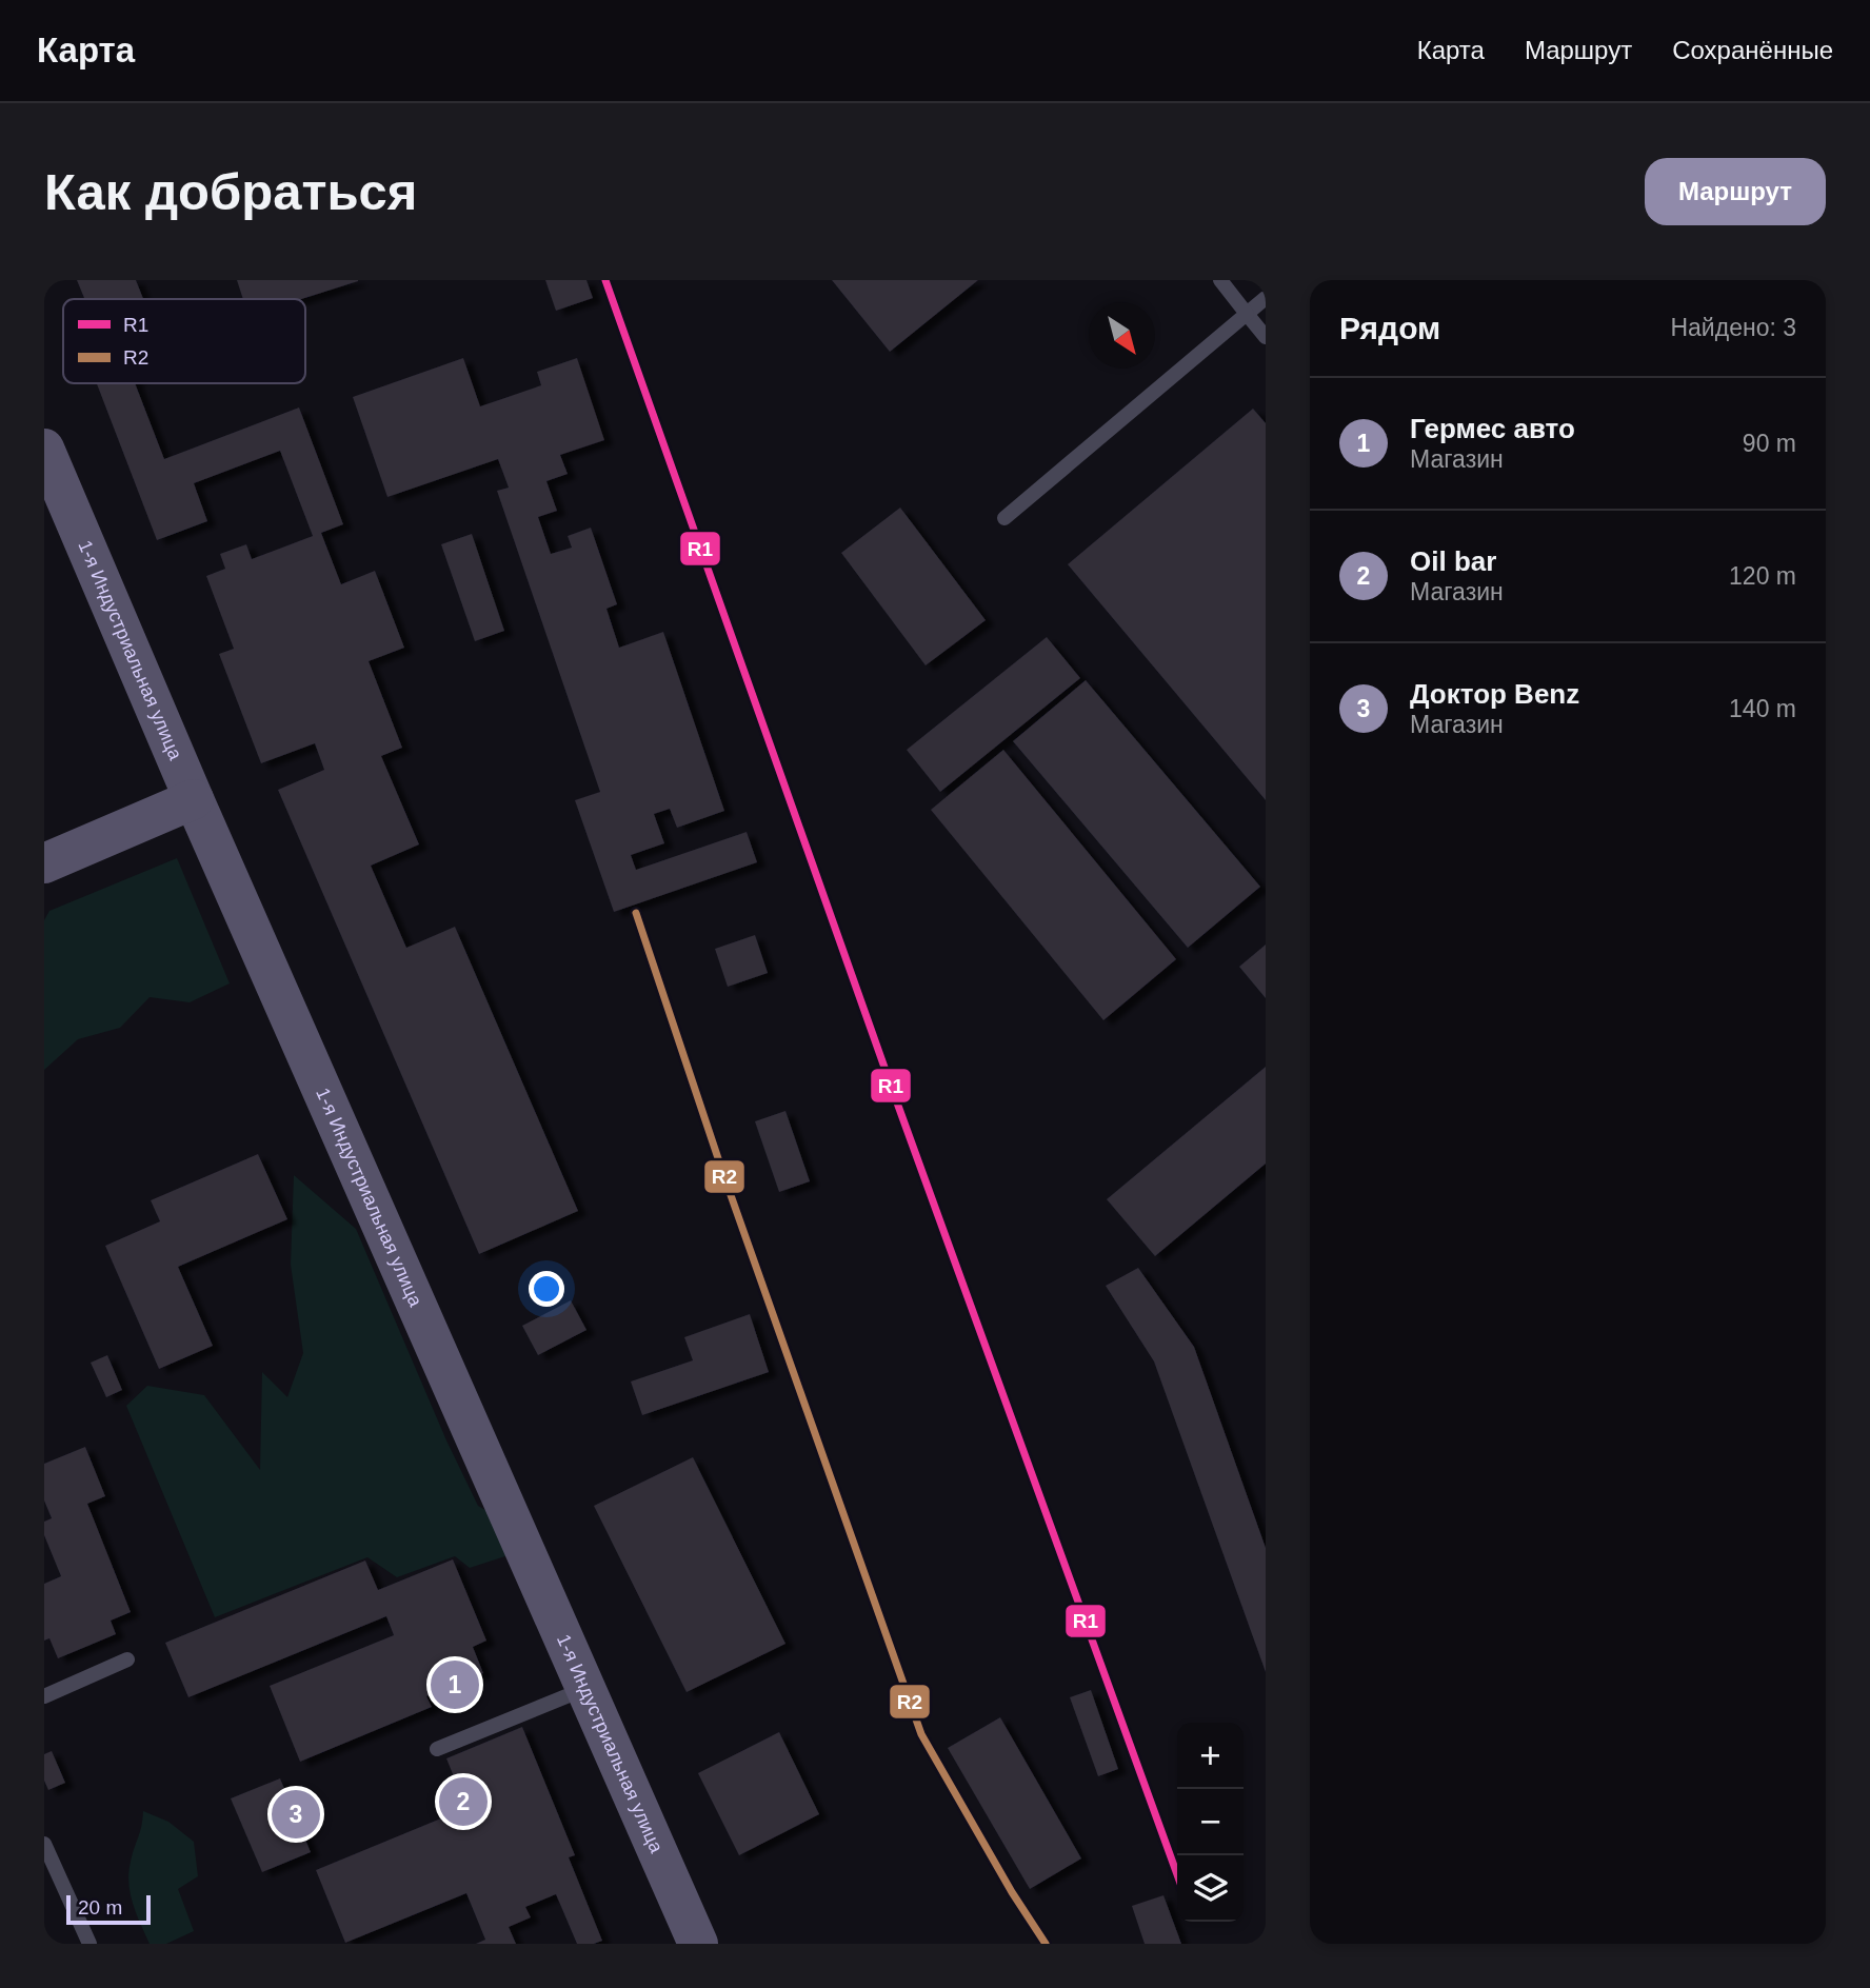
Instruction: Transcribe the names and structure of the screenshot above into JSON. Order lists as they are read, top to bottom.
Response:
{
  "streets": {
    "main road": ["1-я Индустриальная улица"]
  },
  "lines": ["transit line R1", "transit line R2"],
  "legend": ["R1", "R2"],
  "scale_bar": "20 m",
  "north": "bottom right",
  "page": {
    "header": "Карта",
    "nav": ["Карта", "Маршрут", "Сохранённые"],
    "buttons": "Маршрут",
    "title": "Как добраться",
    "heading": ["Рядом", "Найдено: 3"],
    "list": [
      {
        "mark": "1",
        "name": "Гермес авто",
        "note": "Магазин",
        "value": "90 m"
      },
      {
        "mark": "2",
        "name": "Oil bar",
        "note": "Магазин",
        "value": "120 m"
      },
      {
        "mark": "3",
        "name": "Доктор Benz",
        "note": "Магазин",
        "value": "140 m"
      }
    ],
    "pins": ["1", "2", "3"],
    "map_buttons": ["+", "−"],
    "scale": "20 m"
  }
}
